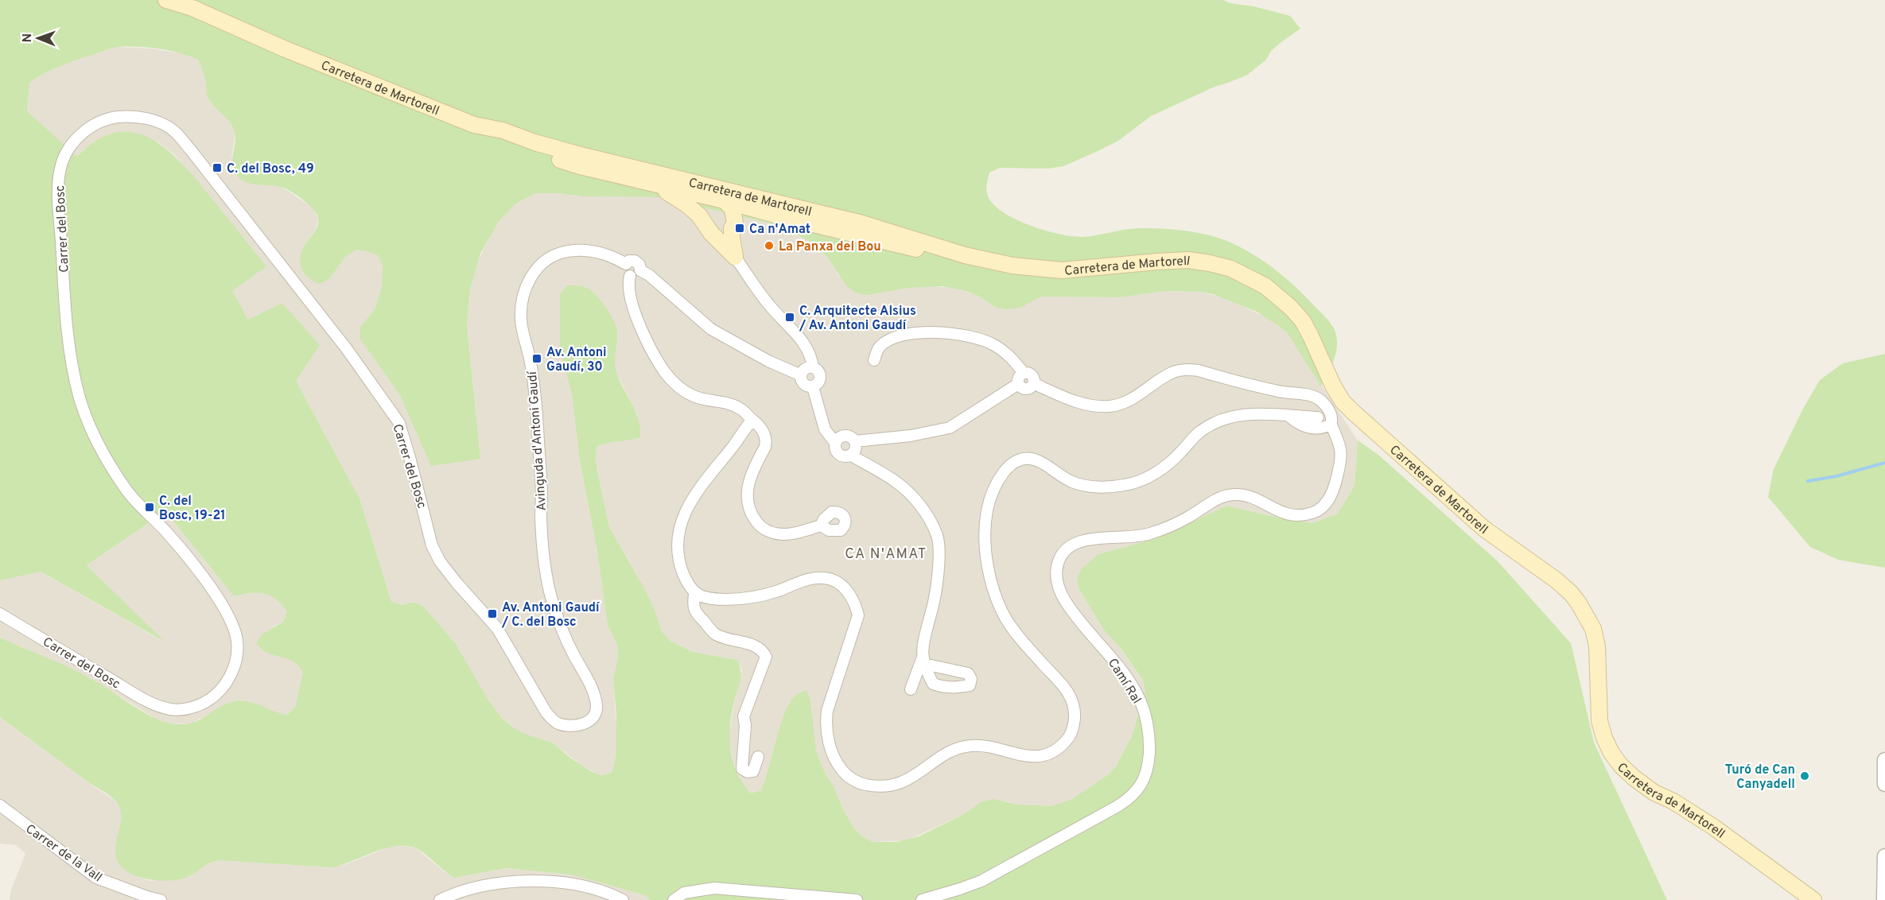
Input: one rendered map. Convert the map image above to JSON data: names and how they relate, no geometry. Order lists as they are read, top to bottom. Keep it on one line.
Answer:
{"streets":{"main road":["Carretera de Martorell"],"street":["Carrer del Bosc","Avinguda d'Antoni Gaudí","Camí Ral","Carrer de la Vall"]},"crossings":[["Carrer del Bosc","Avinguda d'Antoni Gaudí"]],"districts":["CA N'AMAT"],"places":{"transit":["C. del Bosc, 49","Ca n'Amat","C. Arquitecte Alsius / Av. Antoni Gaudí","Av. Antoni Gaudí, 30","C. del Bosc, 19-21","Av. Antoni Gaudí / C. del Bosc"],"other":["La Panxa del Bou","Turó de Can Canyadell"]},"north":"left"}
